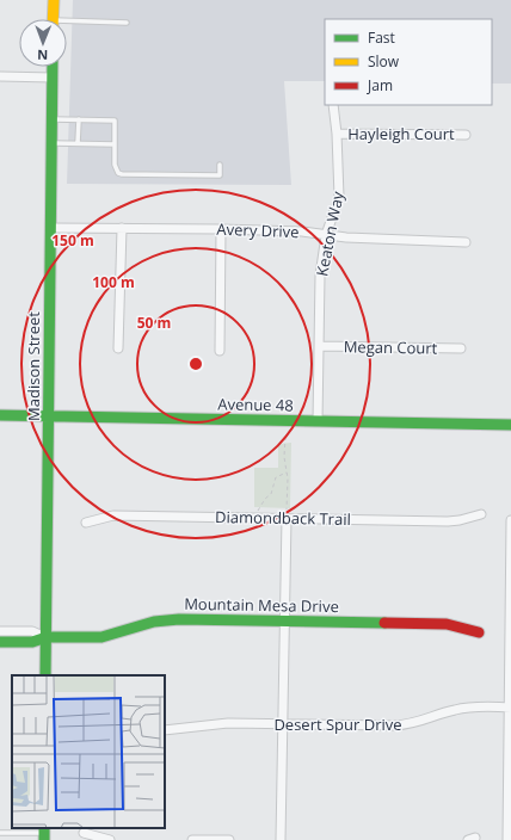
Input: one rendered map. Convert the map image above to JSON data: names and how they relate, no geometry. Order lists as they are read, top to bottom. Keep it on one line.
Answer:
{"streets":{"main road":["Madison Street","Avenue 48","Mountain Mesa Drive"],"street":["Hayleigh Court","Avery Drive","Keaton Way","Megan Court","Diamondback Trail","Desert Spur Drive"]},"crossings":[["Hayleigh Court","Keaton Way"],["Avery Drive","Keaton Way"],["Avery Drive","Madison Street"],["Keaton Way","Megan Court"],["Keaton Way","Avenue 48"],["Madison Street","Avenue 48"],["Madison Street","Mountain Mesa Drive"]],"legend":["Fast","Slow","Jam"],"north":"bottom","rings":["150 m","100 m","50 m"]}
